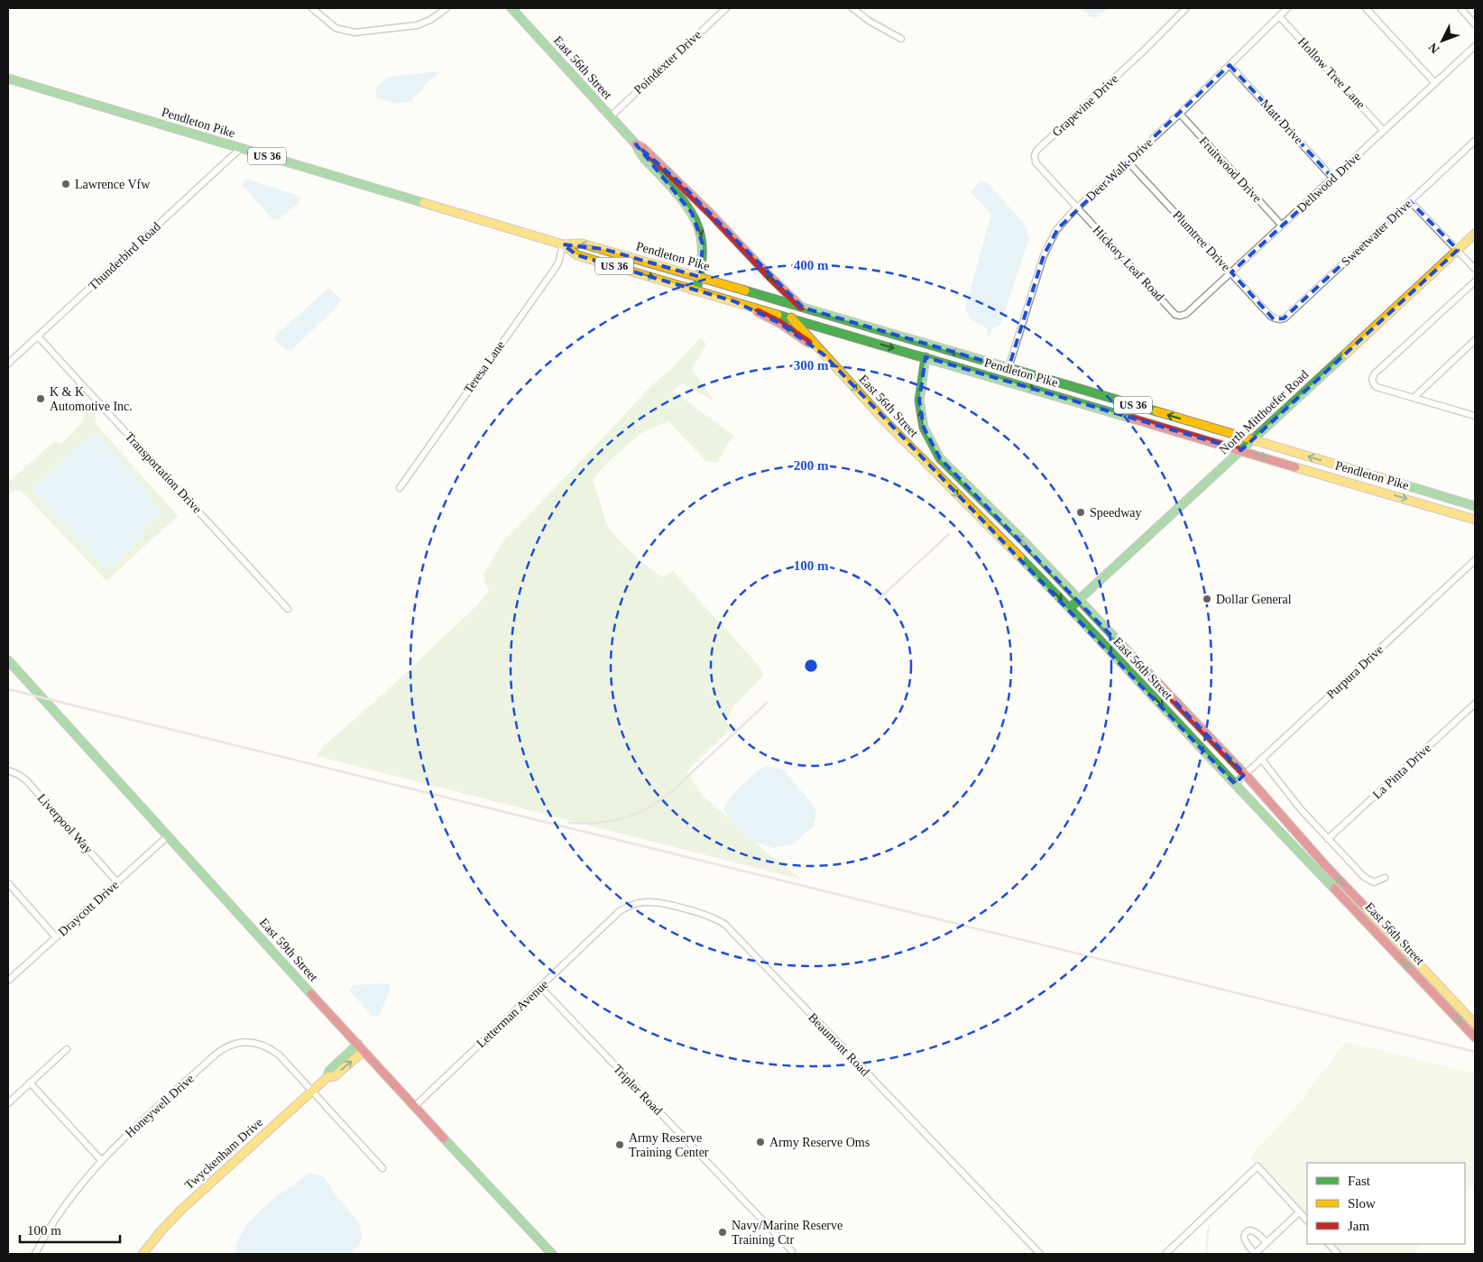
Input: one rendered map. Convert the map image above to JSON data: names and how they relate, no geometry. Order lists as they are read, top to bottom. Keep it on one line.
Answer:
{"streets":{"main road":["East 56th Street","Pendleton Pike","US 36","North Mitthoefer Road","East 59th Street","Twyckenham Drive"],"street":["Poindexter Drive","Hollow Tree Lane","Grapevine Drive","Matt Drive","Deer Walk Drive","Fruitwood Drive","Dellwood Drive","Sweetwater Drive","Plumtree Drive","Thunderbird Road","Hickory Leaf Road","Teresa Lane","Transportation Drive","Purpura Drive","La Pinta Drive","Liverpool Way","Draycott Drive","Letterman Avenue","Beaumont Road","Tripler Road","Honeywell Drive"]},"crossings":[["Poindexter Drive","East 56th Street"],["East 56th Street","Pendleton Pike"],["East 56th Street","North Mitthoefer Road"],["East 56th Street","Purpura Drive"],["Hollow Tree Lane","Deer Walk Drive"],["Hollow Tree Lane","Dellwood Drive"],["Grapevine Drive","Deer Walk Drive"],["Grapevine Drive","Hickory Leaf Road"],["Matt Drive","Deer Walk Drive"],["Matt Drive","Dellwood Drive"],["Pendleton Pike","Deer Walk Drive"],["Pendleton Pike","Thunderbird Road"],["Pendleton Pike","Teresa Lane"],["Pendleton Pike","North Mitthoefer Road"],["Deer Walk Drive","Fruitwood Drive"],["Deer Walk Drive","Plumtree Drive"],["Deer Walk Drive","Hickory Leaf Road"],["Fruitwood Drive","Dellwood Drive"],["Dellwood Drive","Plumtree Drive"],["Dellwood Drive","Hickory Leaf Road"],["Sweetwater Drive","Plumtree Drive"],["Thunderbird Road","Transportation Drive"],["Liverpool Way","Draycott Drive"],["Draycott Drive","East 59th Street"],["East 59th Street","Letterman Avenue"],["East 59th Street","Twyckenham Drive"],["Letterman Avenue","Beaumont Road"],["Letterman Avenue","Tripler Road"],["Honeywell Drive","Twyckenham Drive"]],"places":["Lawrence Vfw","K & K Automotive Inc.","Speedway","Dollar General","Army Reserve Oms","Army Reserve Training Center","Navy/Marine Reserve Training Ctr"],"legend":["Fast","Slow","Jam"],"scale_bar":"100 m","north":"bottom left","rings":["400 m","300 m","200 m","100 m"]}
